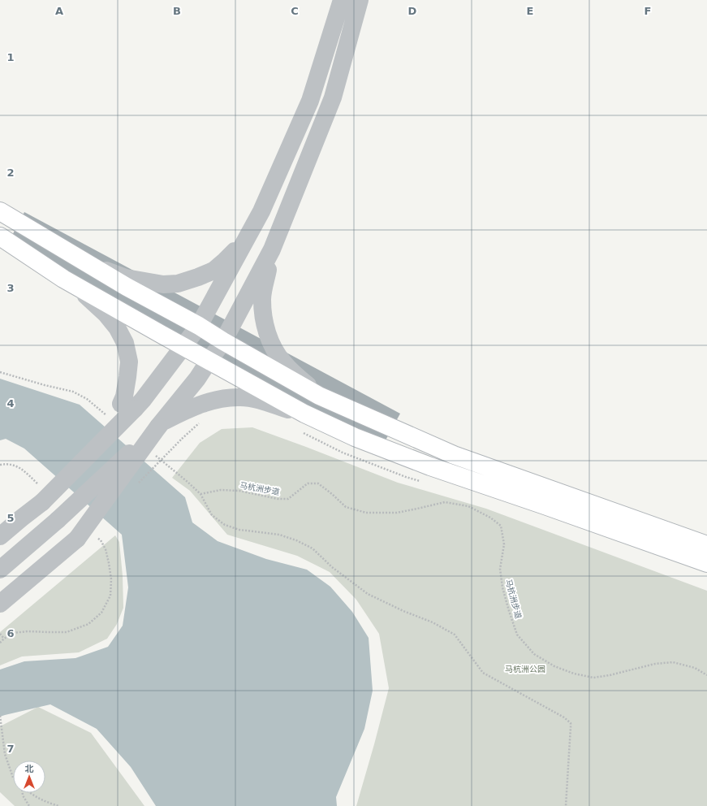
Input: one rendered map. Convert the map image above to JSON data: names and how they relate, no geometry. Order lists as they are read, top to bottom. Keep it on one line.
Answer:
{"streets":{"path":["马杭洲步道"]},"parks":["马杭洲公园"],"north":"top","grid":{"columns":["A","B","C","D","E","F"],"rows":["1","2","3","4","5","6","7"]}}
